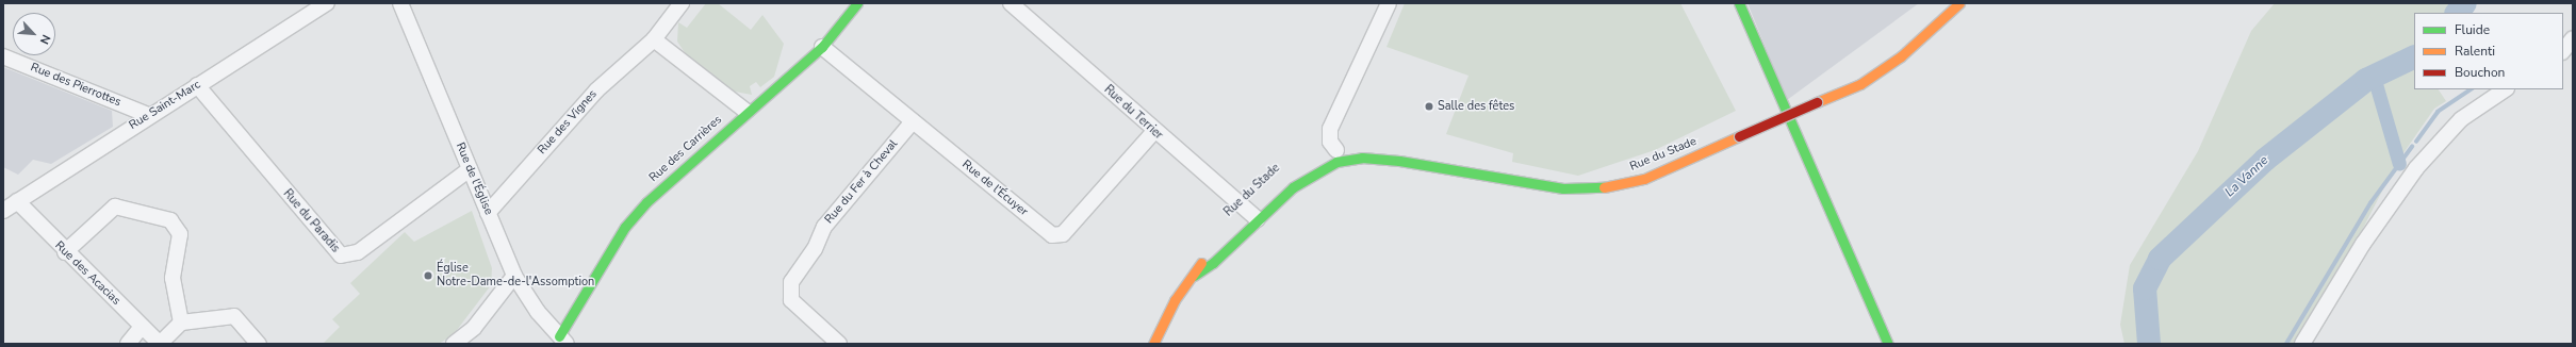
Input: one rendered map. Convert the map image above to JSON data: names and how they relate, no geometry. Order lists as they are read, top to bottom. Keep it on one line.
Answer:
{"streets":{"street":["Rue des Pierrottes","Rue Saint-Marc","Rue du Terrier","Rue des Vignes","Rue des Carrières","Rue du Stade","Rue de l'Église","Rue du Fer à Cheval","Rue de l’Écuyer","Rue du Paradis","Rue des Acacias"]},"crossings":[["Rue des Pierrottes","Rue Saint-Marc"],["Rue Saint-Marc","Rue du Paradis"],["Rue Saint-Marc","Rue des Acacias"],["Rue du Terrier","Rue du Stade"],["Rue du Terrier","Rue de l’Écuyer"],["Rue des Vignes","Rue de l'Église"],["Rue des Carrières","Rue de l'Église"],["Rue des Carrières","Rue de l’Écuyer"],["Rue de l'Église","Rue du Paradis"],["Rue du Fer à Cheval","Rue de l’Écuyer"]],"water":["La Vanne"],"places":["Salle des fêtes","Église Notre-Dame-de-l'Assomption"],"legend":["Fluide","Ralenti","Bouchon"],"north":"bottom right"}
